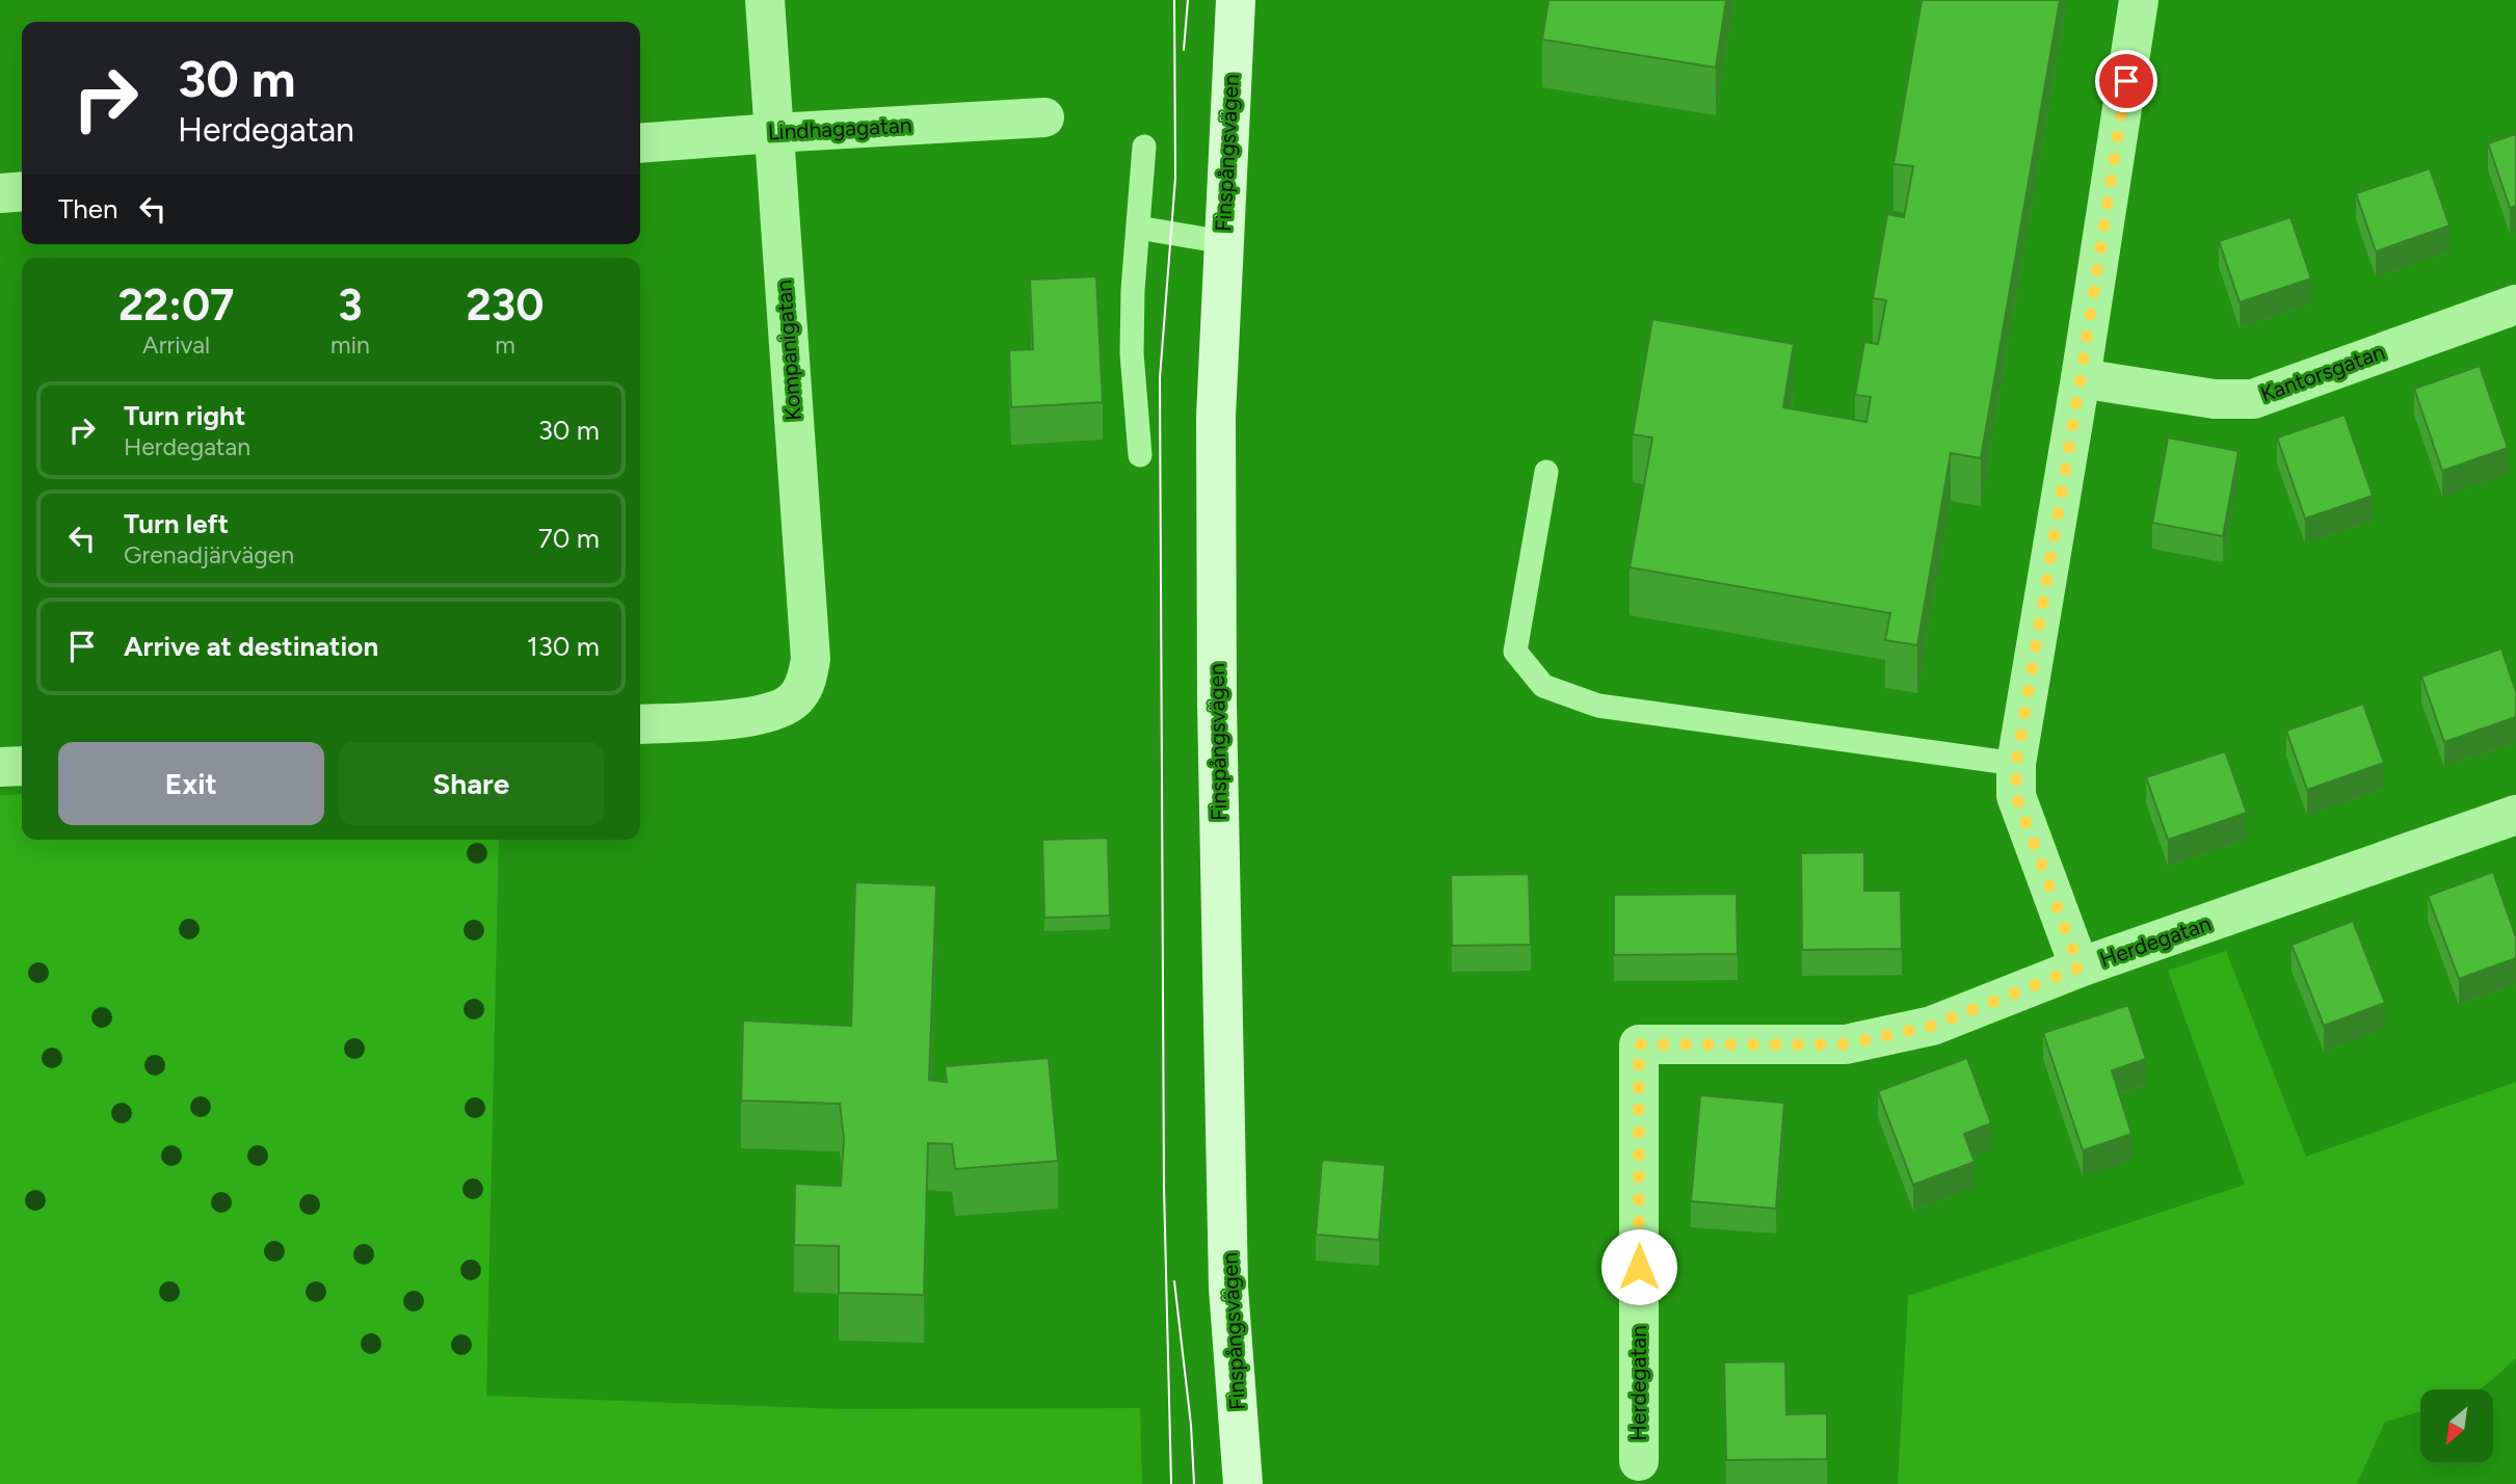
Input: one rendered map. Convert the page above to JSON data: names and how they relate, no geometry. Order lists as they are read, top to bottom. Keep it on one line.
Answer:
{"streets":{"main road":["Finspångsvägen"],"street":["Lindhagagatan","Kompanigatan","Kantorsgatan","Herdegatan"]},"crossings":[["Lindhagagatan","Kompanigatan"]],"north":"bottom left","page":{"turn":["30 m","Herdegatan"],"then":"Then","eta":["22:07","Arrival","3","min","230","m"],"list":[{"name":"Turn right","note":"Herdegatan","value":"30 m"},{"name":"Turn left","note":"Grenadjärvägen","value":"70 m"},{"name":"Arrive at destination","value":"130 m"}],"buttons":["Exit","Share"]}}
